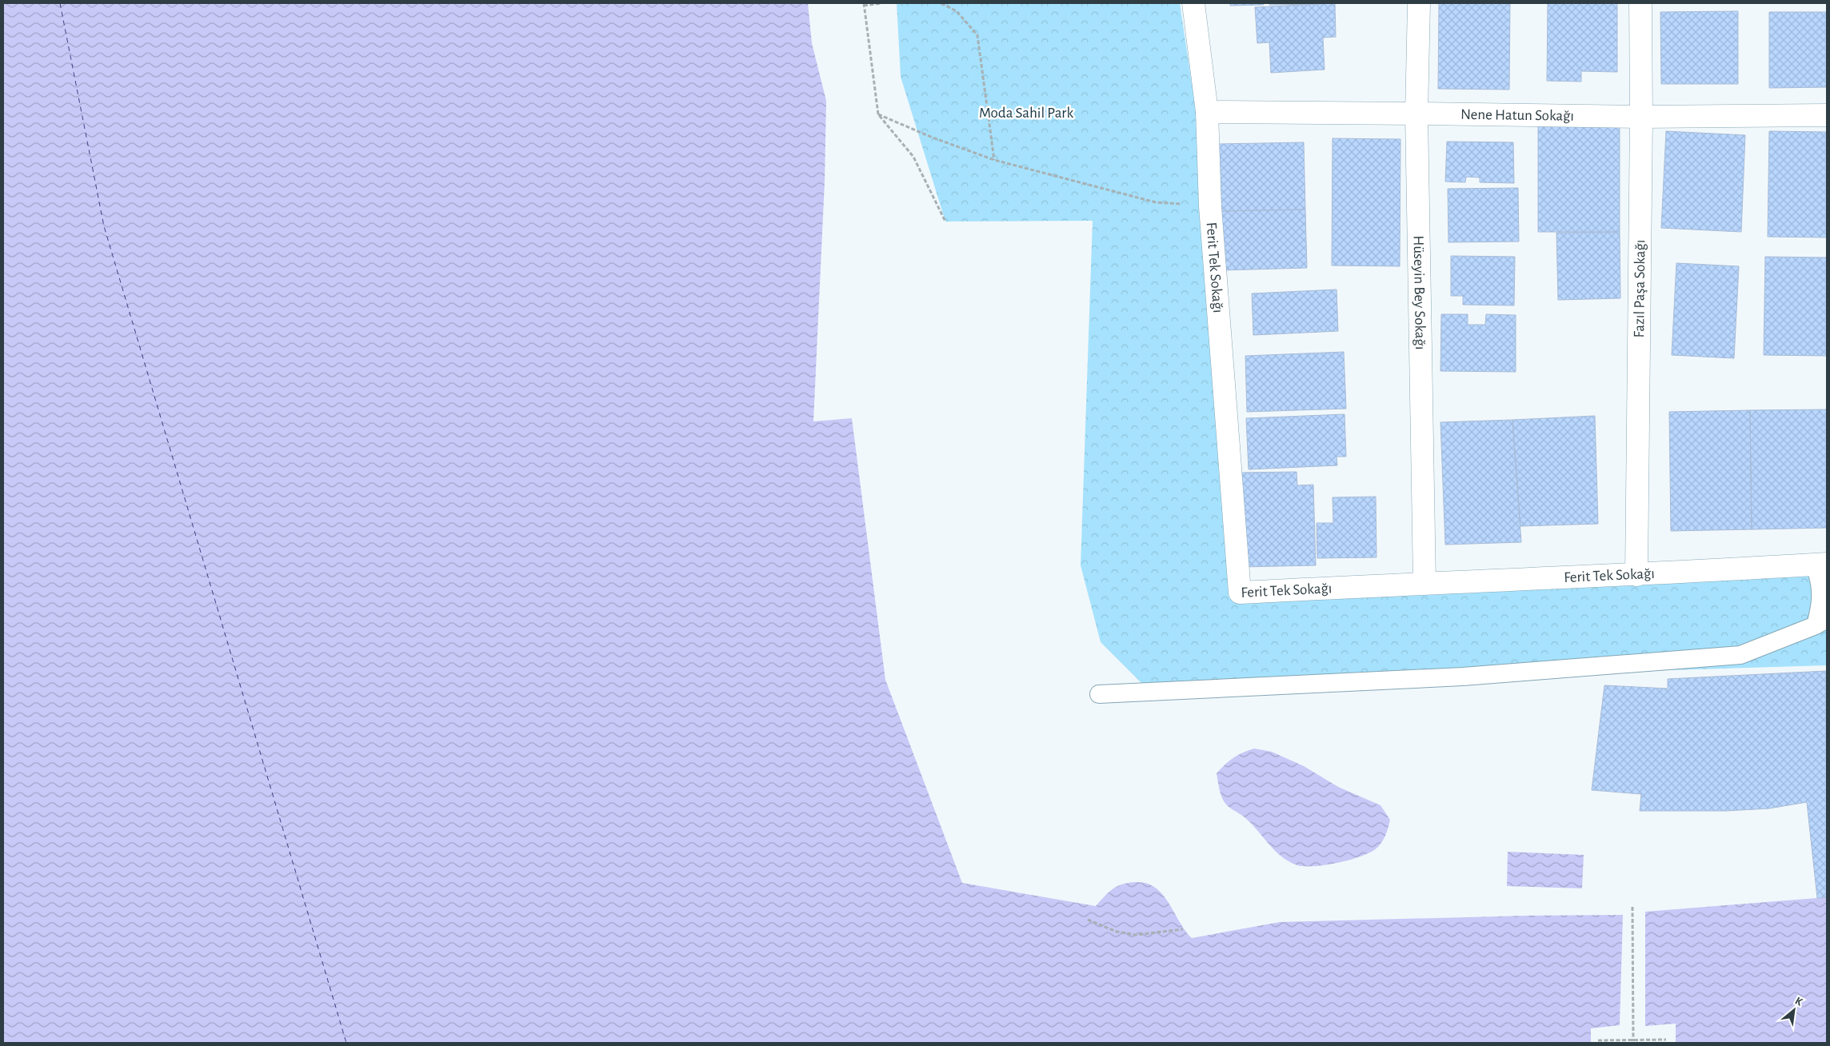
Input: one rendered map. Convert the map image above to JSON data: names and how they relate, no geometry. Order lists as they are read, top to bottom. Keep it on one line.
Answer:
{"streets":{"street":["Nene Hatun Sokağı","Ferit Tek Sokağı","Fazıl Paşa Sokağı","Hüseyin Bey Sokağı"]},"crossings":[["Nene Hatun Sokağı","Ferit Tek Sokağı"],["Nene Hatun Sokağı","Fazıl Paşa Sokağı"],["Nene Hatun Sokağı","Hüseyin Bey Sokağı"],["Ferit Tek Sokağı","Fazıl Paşa Sokağı"],["Ferit Tek Sokağı","Hüseyin Bey Sokağı"]],"parks":["Moda Sahil Park"],"north":"top right"}
